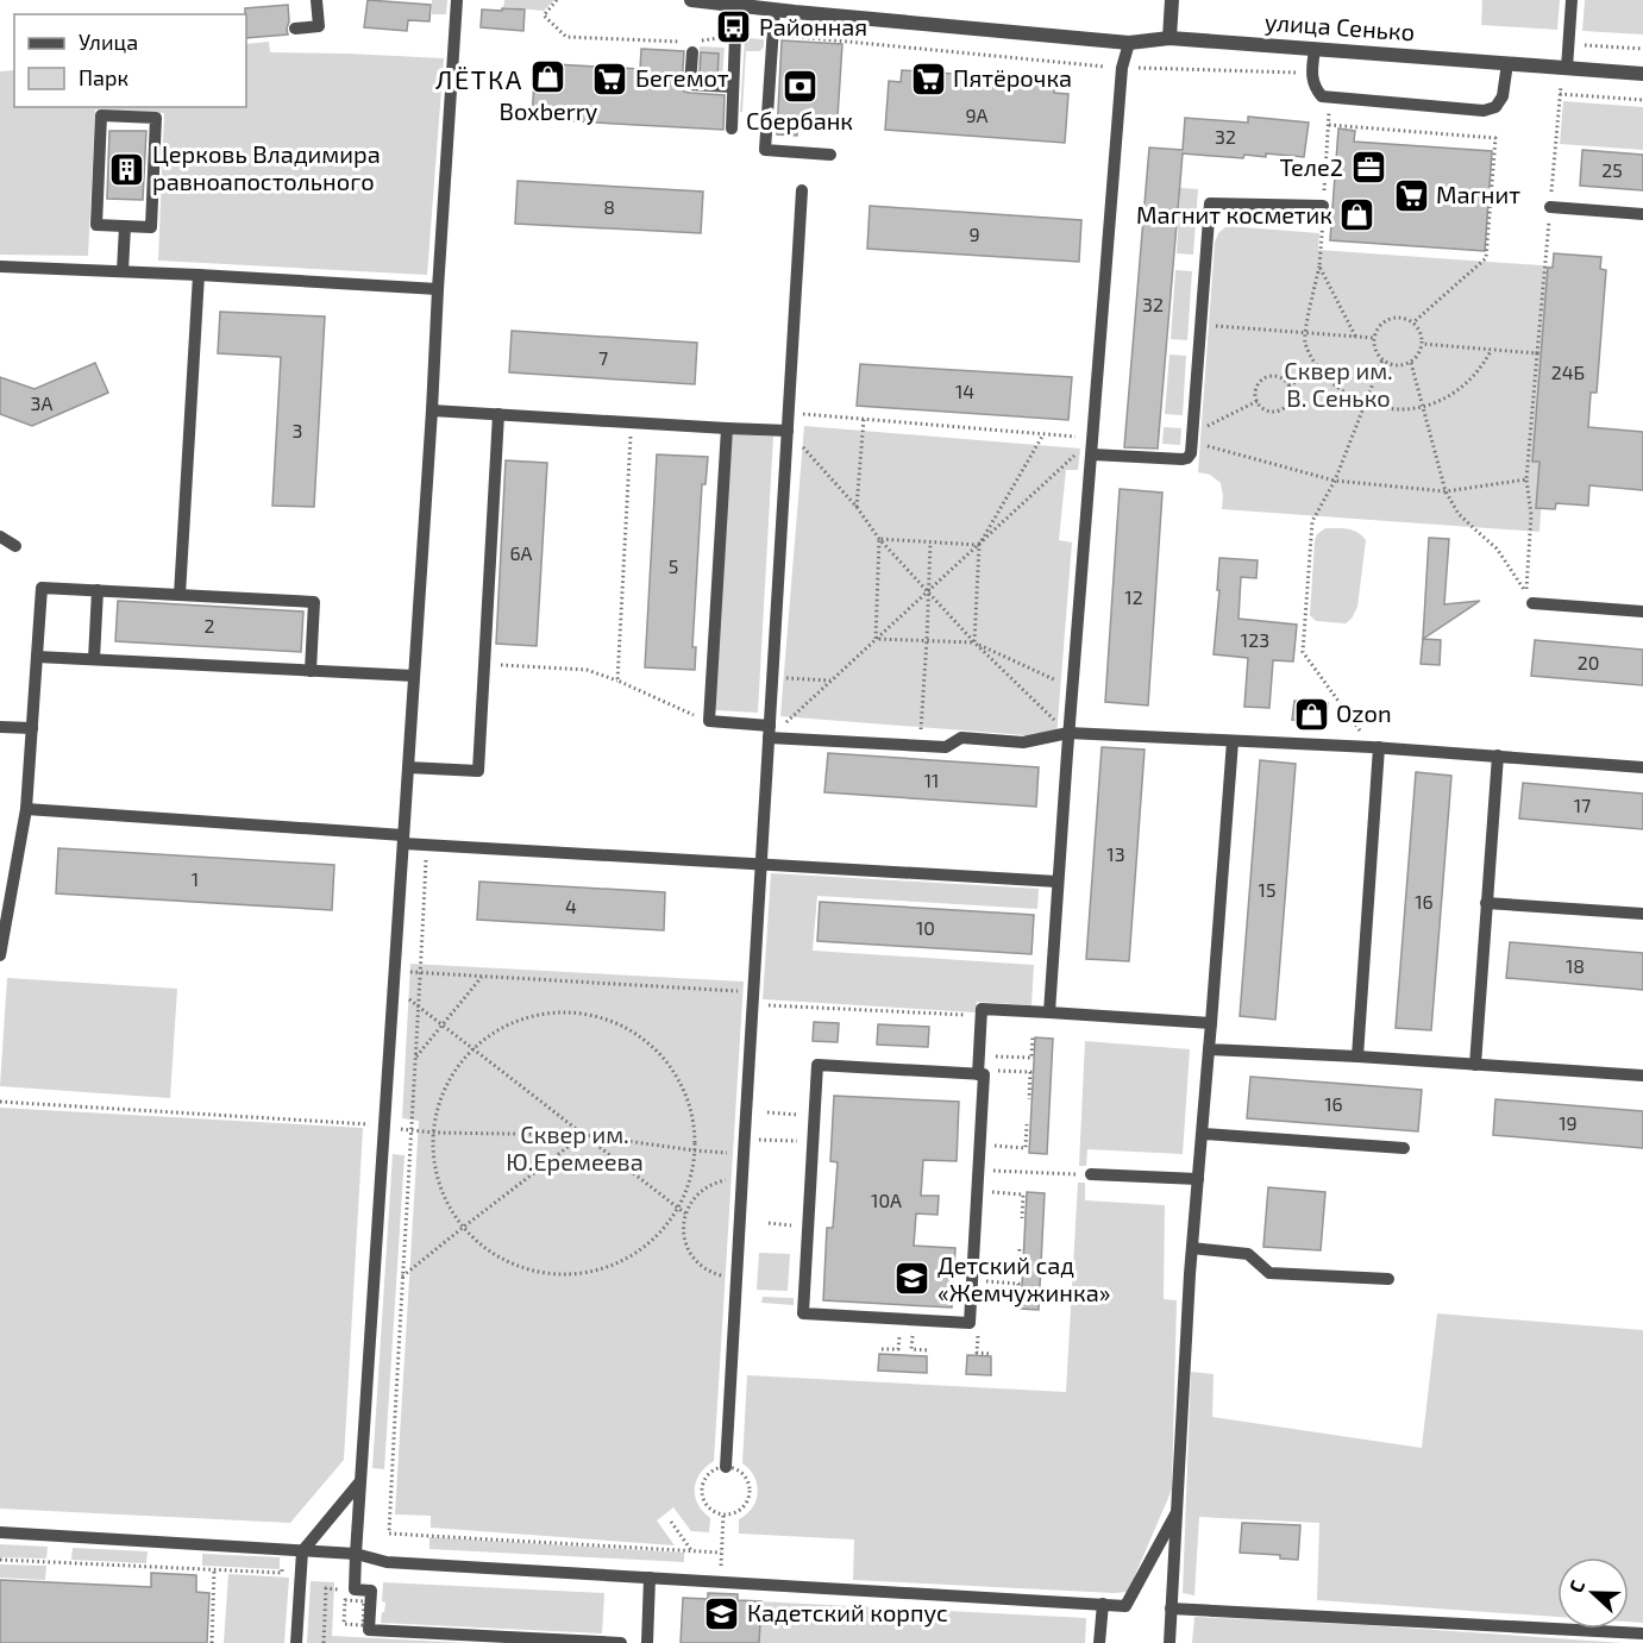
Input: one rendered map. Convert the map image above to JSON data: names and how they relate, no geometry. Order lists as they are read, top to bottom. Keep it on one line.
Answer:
{"streets":{"street":["улица Сенько"]},"districts":["ЛЁТКА"],"parks":["Сквер им. В. Сенько","Сквер им. Ю.Еремеева"],"places":{"bus stop":["Районная"],"shop":["Boxberry","Магнит косметик","Ozon"],"supermarket":["Бегемот","Пятёрочка","Магнит"],"bank":["Сбербанк"],"office":["Теле2"],"building":["Церковь Владимира равноапостольного"],"school or university":["Детский сад «Жемчужинка»","Кадетский корпус"]},"house_numbers":["9А","32","25","8","9","32","7","24Б","14","3А","3","6А","5","12","2","123","20","11","17","13","1","15","16","4","10","18","16","19","10А"],"legend":["Улица","Парк"],"north":"left"}
